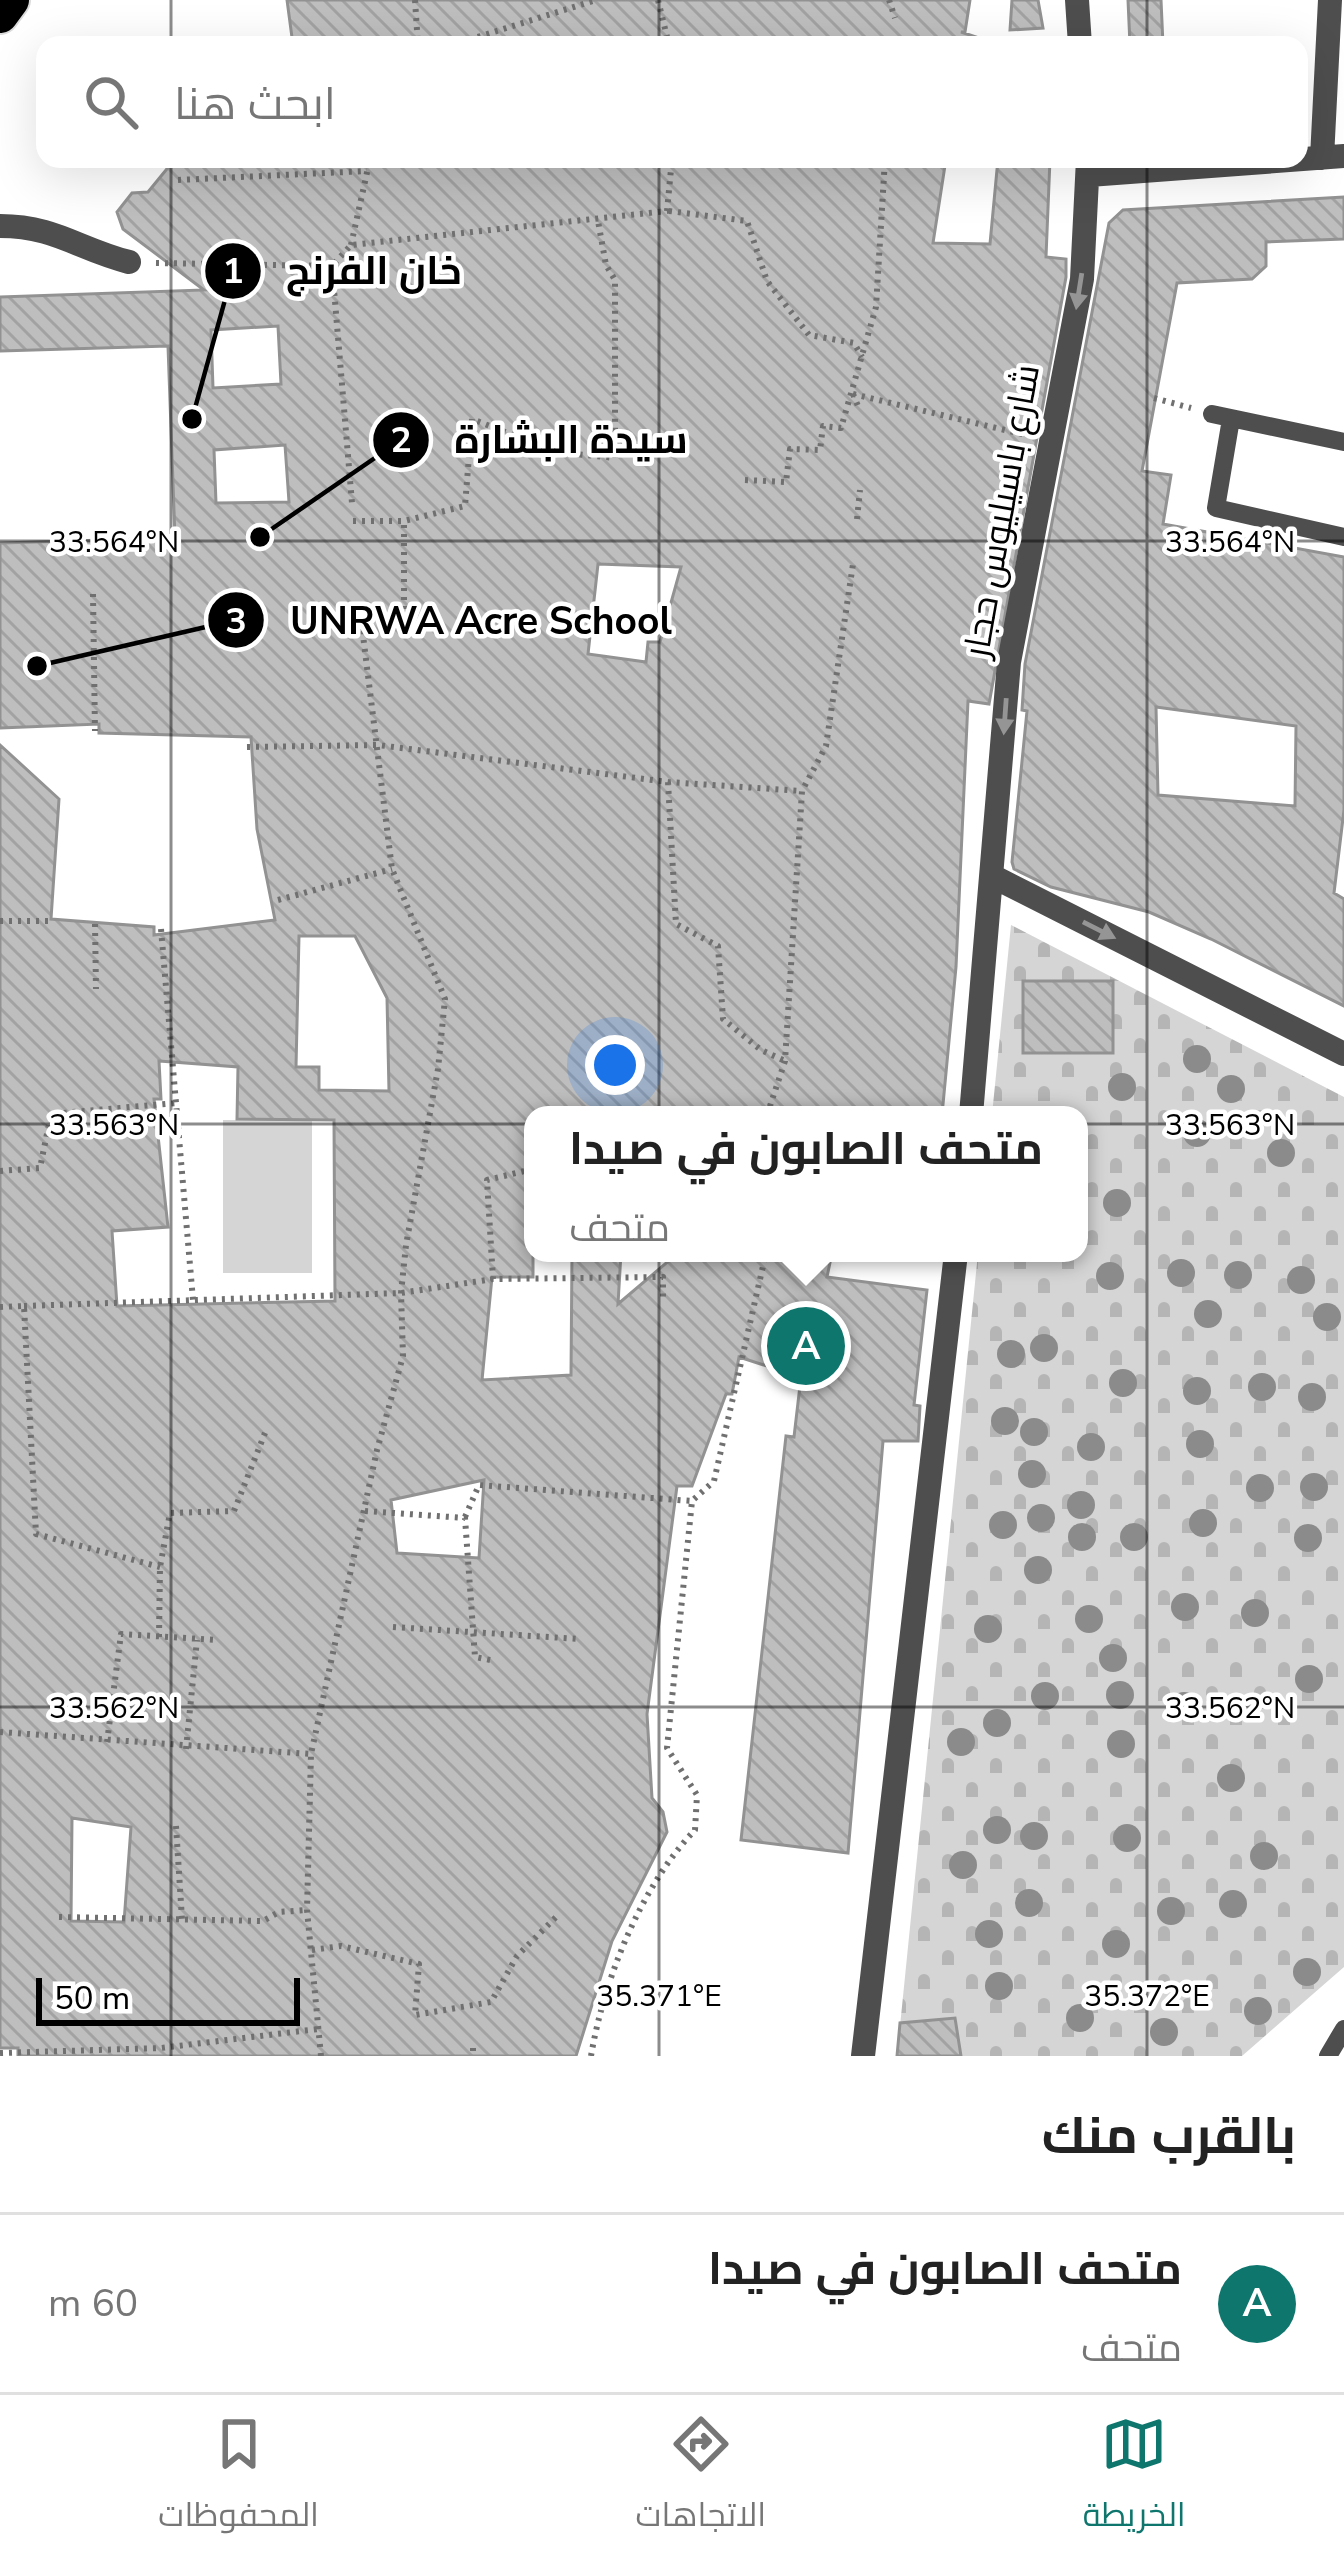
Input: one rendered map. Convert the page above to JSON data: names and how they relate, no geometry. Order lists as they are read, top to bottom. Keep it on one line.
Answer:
{"streets":{"street":["شارع باسيليوس حجار"]},"one_way":["شارع باسيليوس حجار"],"places":["خان الفرنج","سيدة البشارة","UNRWA Acre School"],"scale_bar":"50 m","page":{"search":"ابحث هنا","popup":["متحف الصابون في صيدا","متحف"],"pins":"A","scale":"50 m","heading":"بالقرب منك","list":[{"mark":"A","name":"متحف الصابون في صيدا","note":"متحف","value":"60 m"}],"nav":["الخريطة","الاتجاهات","المحفوظات"]},"coordinates":["33.564°N","33.563°N","33.562°N","35.371°E","35.372°E"]}
